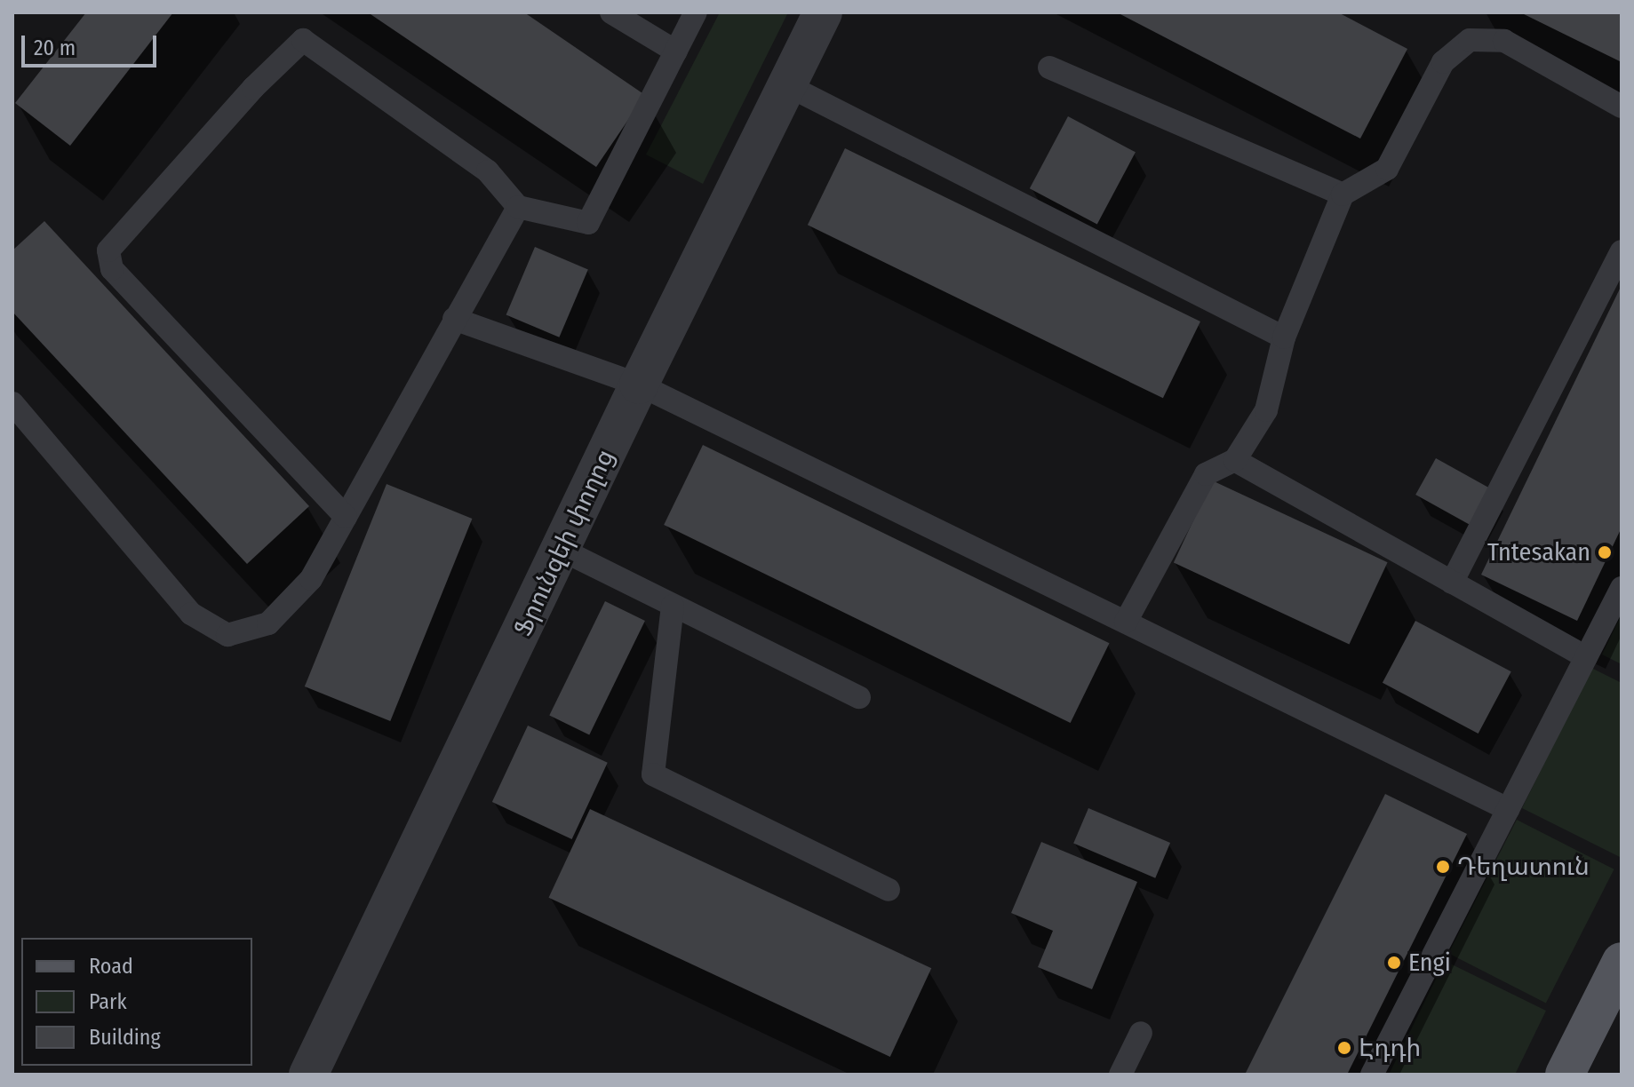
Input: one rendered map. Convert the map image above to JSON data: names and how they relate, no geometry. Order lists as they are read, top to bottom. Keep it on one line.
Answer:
{"streets":{"street":["Ֆրունզեի փողոց"]},"places":["Tntesakan","Դեղատուն","Engi","Էդդի"],"legend":["Road","Park","Building"],"scale_bar":"20 m"}
